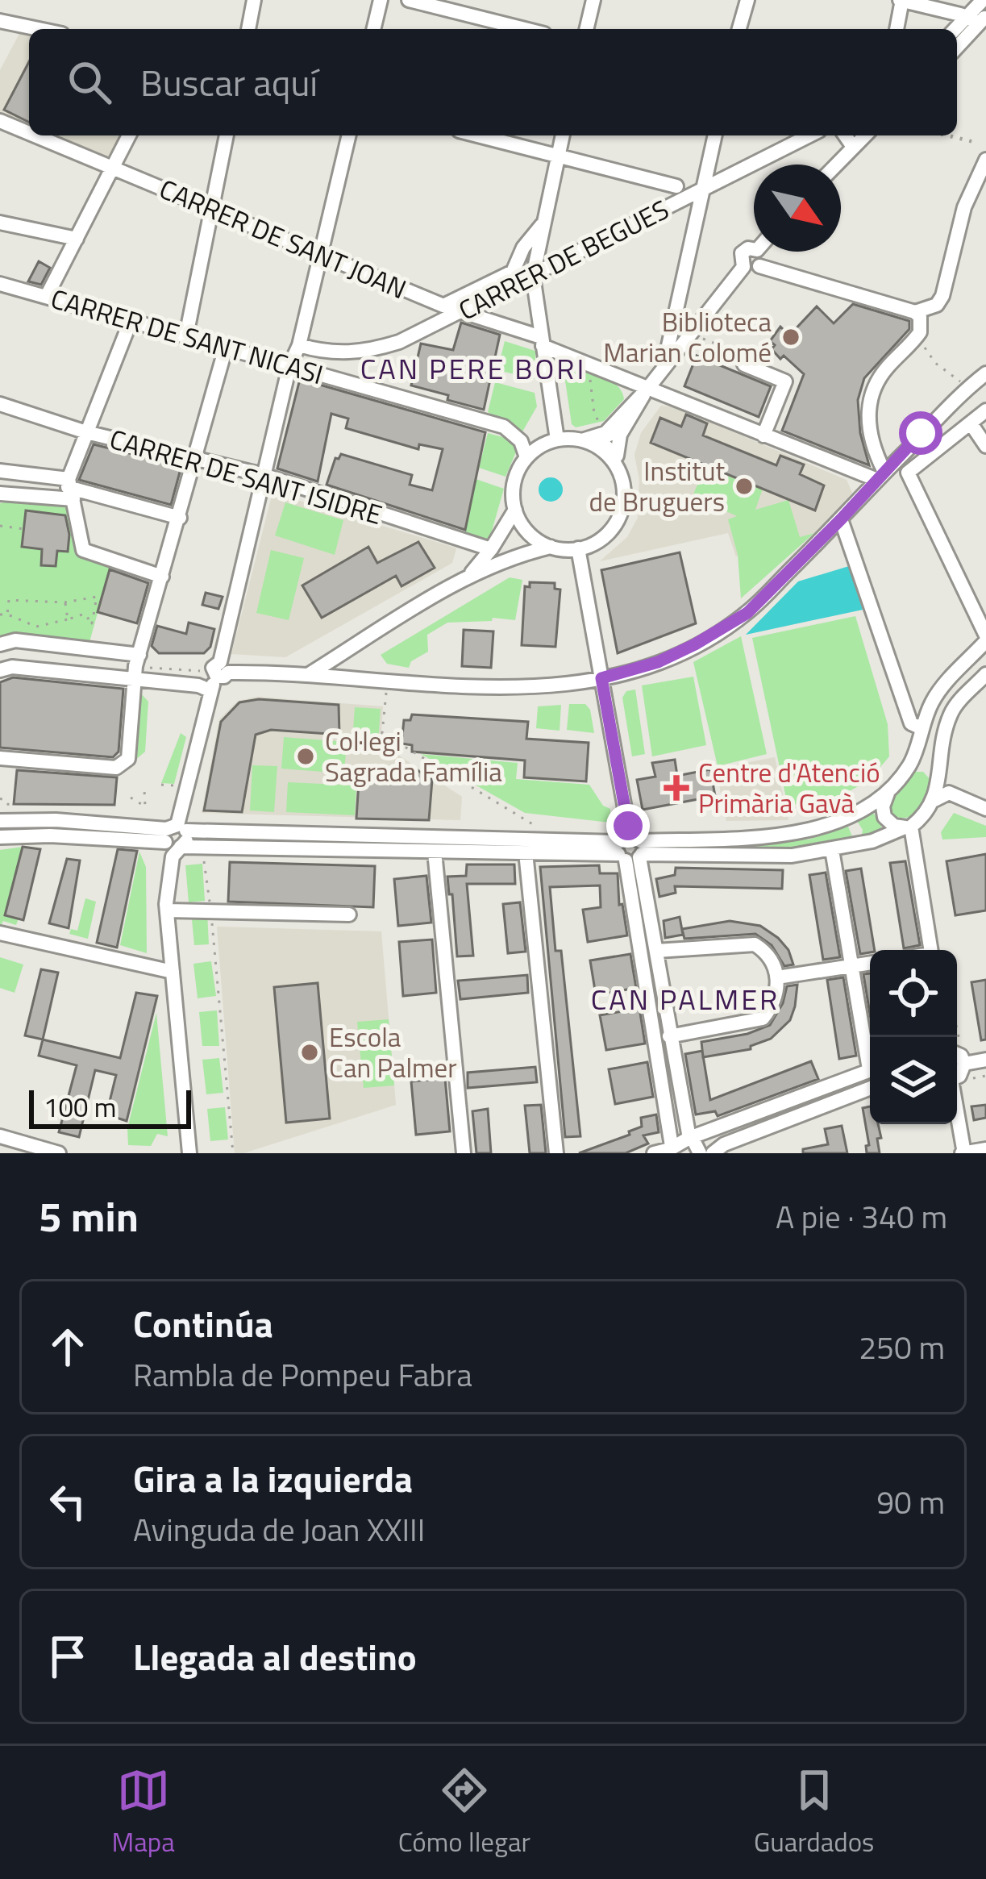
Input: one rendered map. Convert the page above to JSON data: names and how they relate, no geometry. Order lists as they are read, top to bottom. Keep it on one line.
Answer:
{"streets":{"street":["CARRER DE SANT JOAN","CARRER DE BEGUES","CARRER DE SANT NICASI","CARRER DE SANT ISIDRE"]},"districts":["CAN PERE BORI","CAN PALMER"],"places":{"other":["Biblioteca Marian Colomé","Institut de Bruguers","Col·legi Sagrada Família","Escola Can Palmer"],"health":["Centre d'Atenció Primària Gavà"]},"scale_bar":"100 m","north":"bottom right","page":{"search":"Buscar aquí","scale":"100 m","heading":["5 min","A pie · 340 m"],"list":[["Continúa","Rambla de Pompeu Fabra","250 m"],["Gira a la izquierda","Avinguda de Joan XXIII","90 m"],"Llegada al destino"],"nav":["Mapa","Cómo llegar","Guardados"]}}
